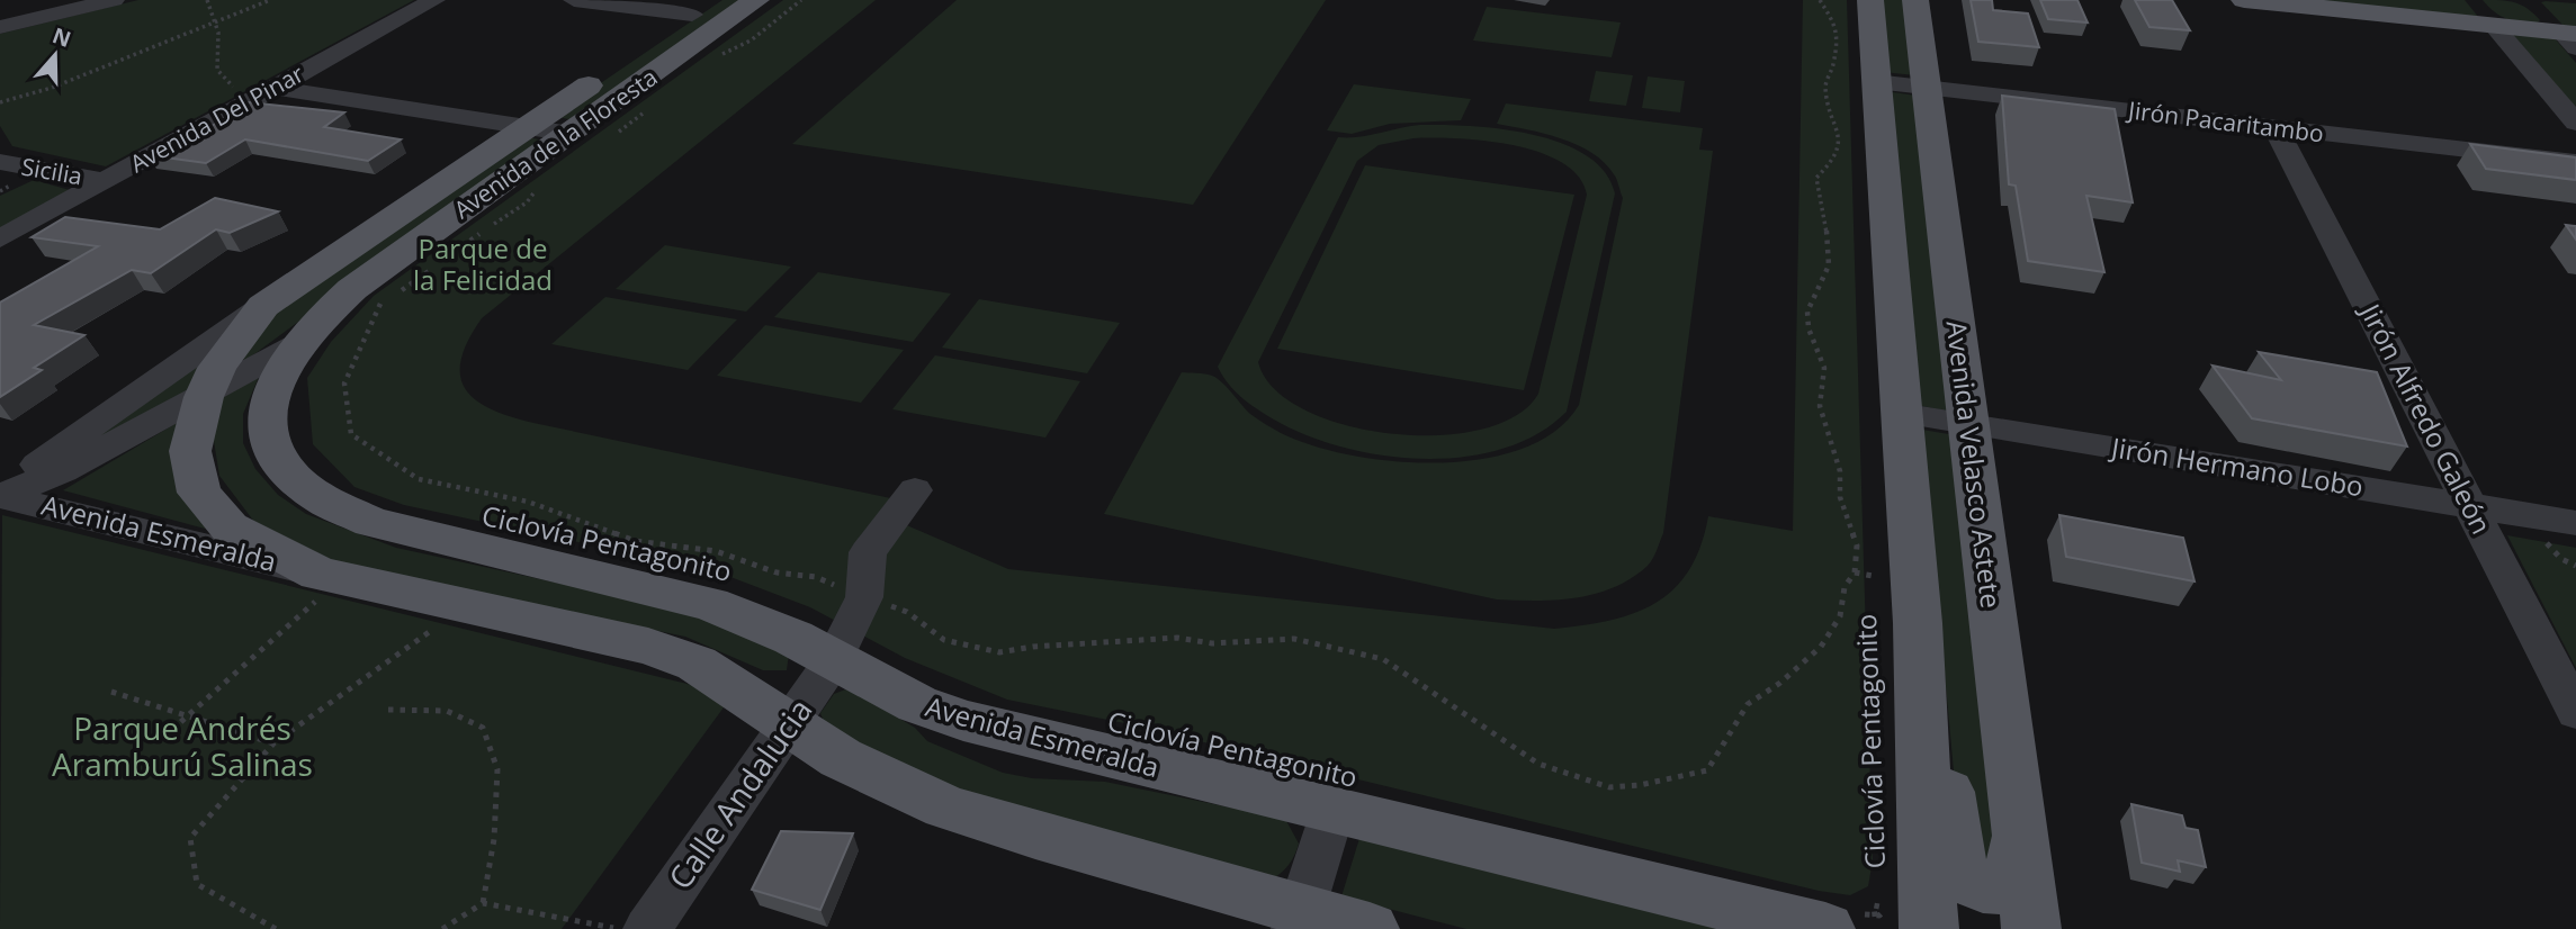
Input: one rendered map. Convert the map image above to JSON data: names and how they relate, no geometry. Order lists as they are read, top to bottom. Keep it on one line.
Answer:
{"streets":{"main road":["Avenida de la Floresta","Avenida Velasco Astete","Avenida Esmeralda"],"street":["Avenida Del Pinar","Jirón Pacaritambo","Sicilia","Jirón Alfredo Galeón","Jirón Hermano Lobo","Calle Andalucia"],"path":["Ciclovía Pentagonito"]},"crossings":[["Avenida Del Pinar","Sicilia"],["Jirón Pacaritambo","Jirón Alfredo Galeón"],["Jirón Pacaritambo","Avenida Velasco Astete"],["Avenida de la Floresta","Avenida Esmeralda"],["Jirón Alfredo Galeón","Jirón Hermano Lobo"],["Avenida Velasco Astete","Jirón Hermano Lobo"],["Avenida Esmeralda","Ciclovía Pentagonito"],["Avenida Esmeralda","Calle Andalucia"]],"parks":["Parque de la Felicidad","Parque Andrés Aramburú Salinas"],"north":"top"}
